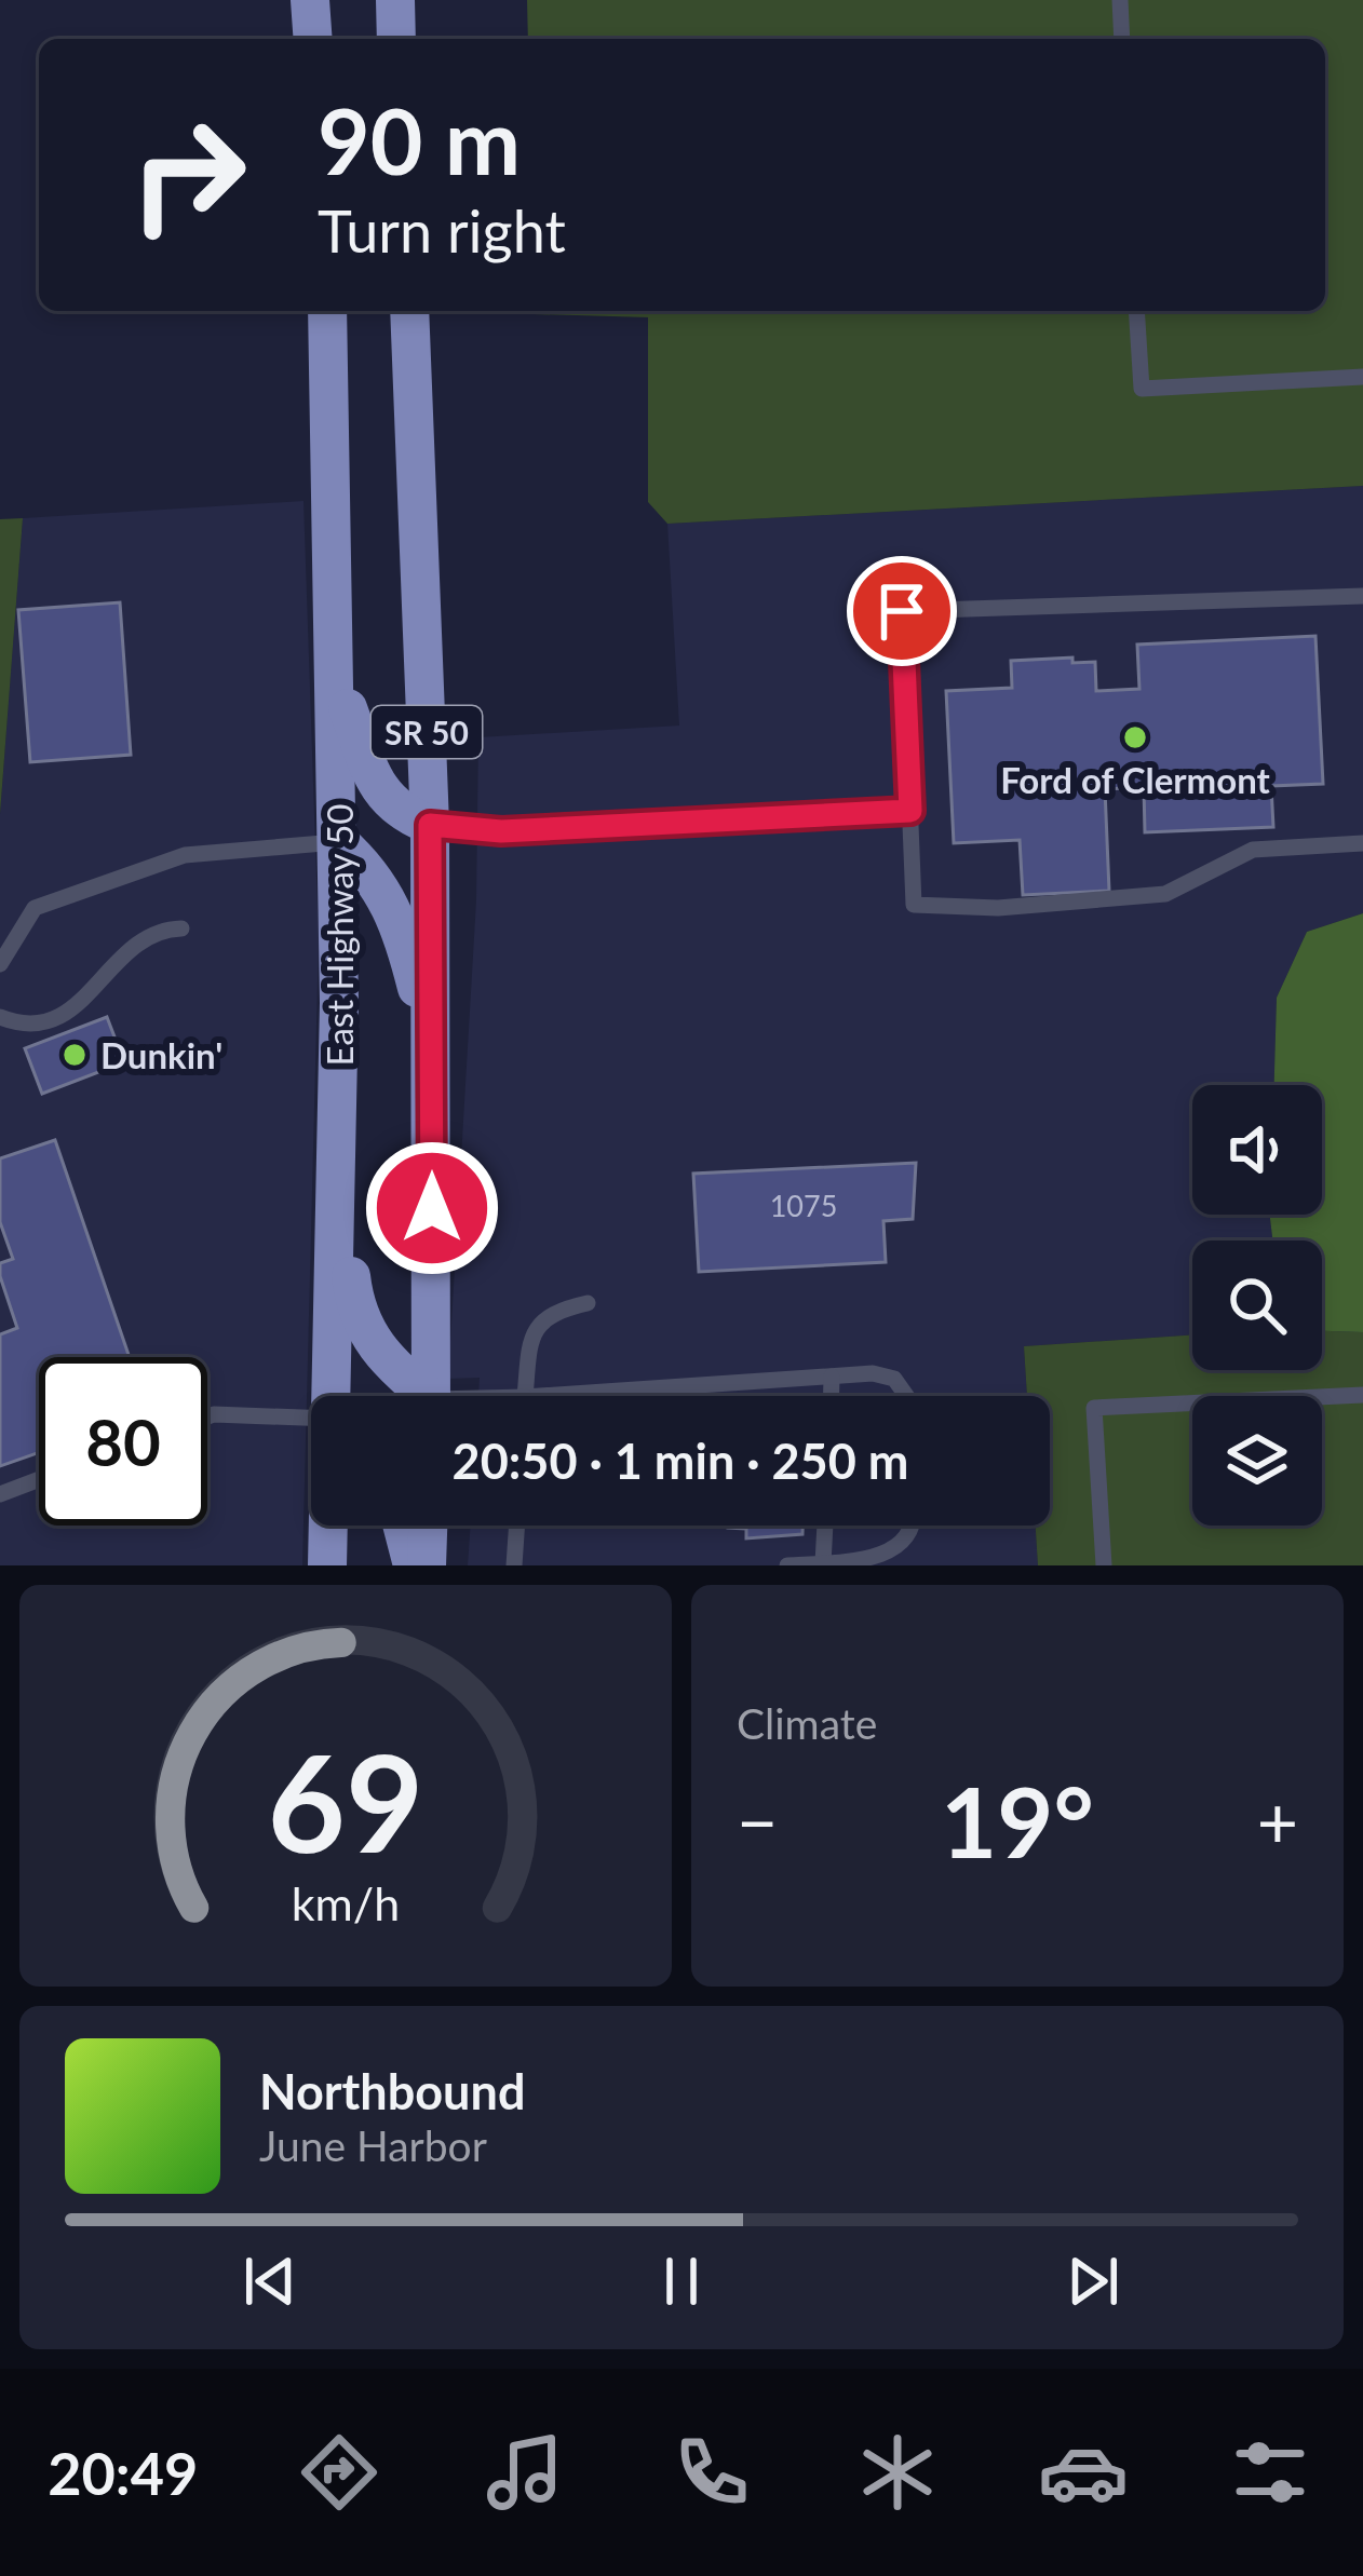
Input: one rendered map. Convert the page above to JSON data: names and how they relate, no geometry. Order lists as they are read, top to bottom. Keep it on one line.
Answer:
{"streets":{"highway":["SR 50","East Highway 50"]},"places":["Ford of Clermont","Dunkin'"],"house_numbers":["1075"],"page":{"turn":["90 m","Turn right"],"limit":"80","trip":"20:50 · 1 min · 250 m","tile":"Climate","heat":["−","19°","+"],"song":["Northbound","June Harbor"],"tabs":"20:49","gauge":["69","km/h"]}}
